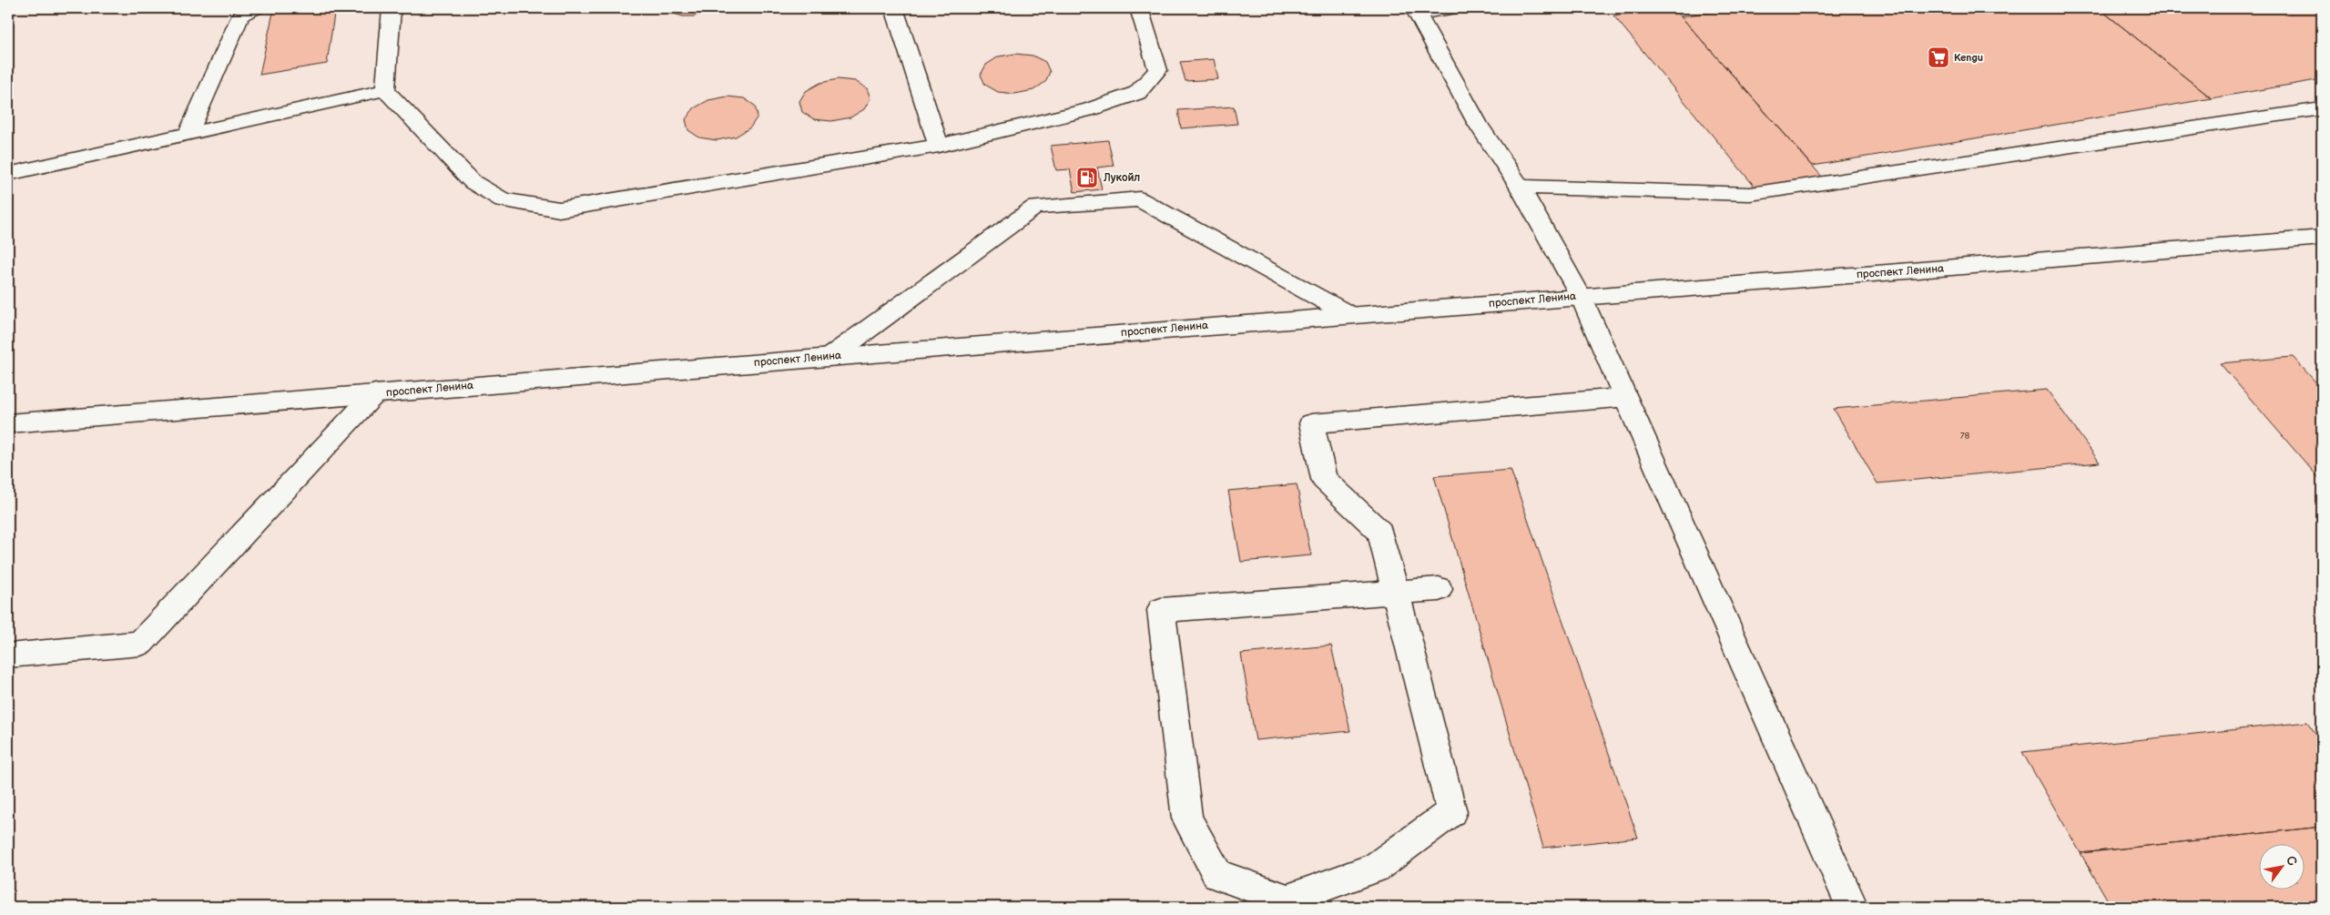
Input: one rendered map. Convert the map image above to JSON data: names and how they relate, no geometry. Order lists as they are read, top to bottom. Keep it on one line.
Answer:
{"streets":{"main road":["проспект Ленина"]},"places":{"supermarket":["Kengu"],"fuel station":["Лукойл"]},"house_numbers":["78"],"north":"top right"}
